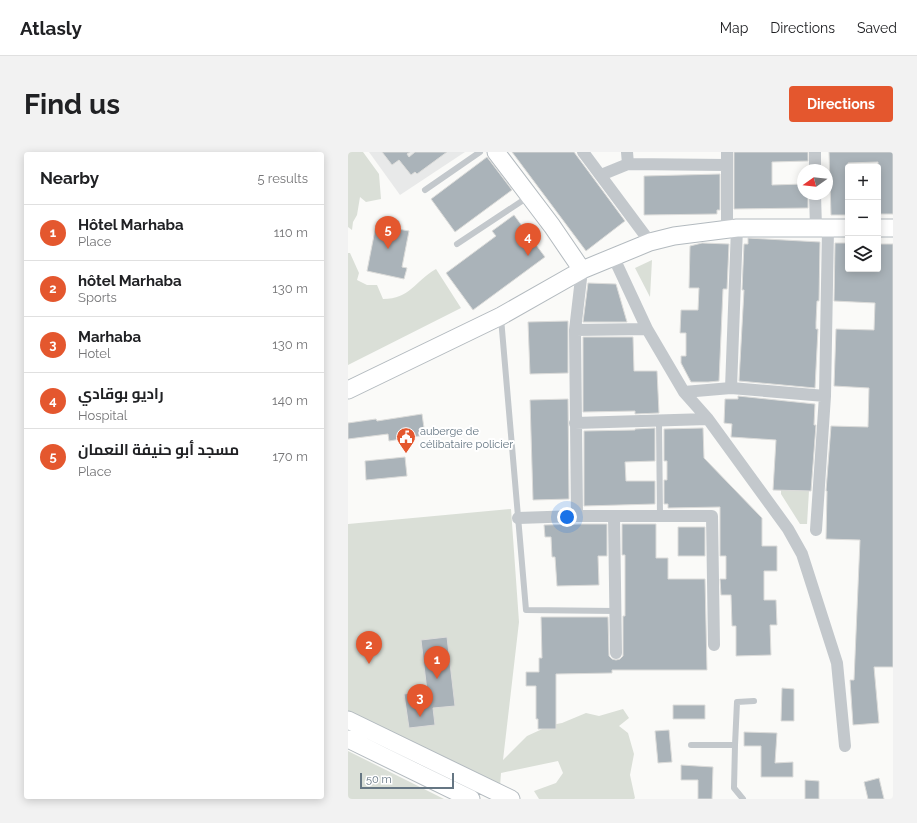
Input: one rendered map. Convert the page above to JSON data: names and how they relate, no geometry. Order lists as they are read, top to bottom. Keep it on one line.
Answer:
{"places":{"public building":["auberge de célibataire policier"]},"scale_bar":"50 m","north":"left","page":{"header":"Atlasly","nav":["Map","Directions","Saved"],"buttons":"Directions","title":"Find us","heading":["Nearby","5 results"],"map_buttons":["+","−"],"list":[{"mark":"1","name":"Hôtel Marhaba","note":"Place","value":"110 m"},{"mark":"2","name":"hôtel Marhaba","note":"Sports","value":"130 m"},{"mark":"3","name":"Marhaba","note":"Hotel","value":"130 m"},{"mark":"4","name":"راديو بوقادي","note":"Hospital","value":"140 m"},{"mark":"5","name":"مسجد أبو حنيفة النعمان","note":"Place","value":"170 m"}],"pins":["5","4","2","1","3"],"scale":"50 m"}}
